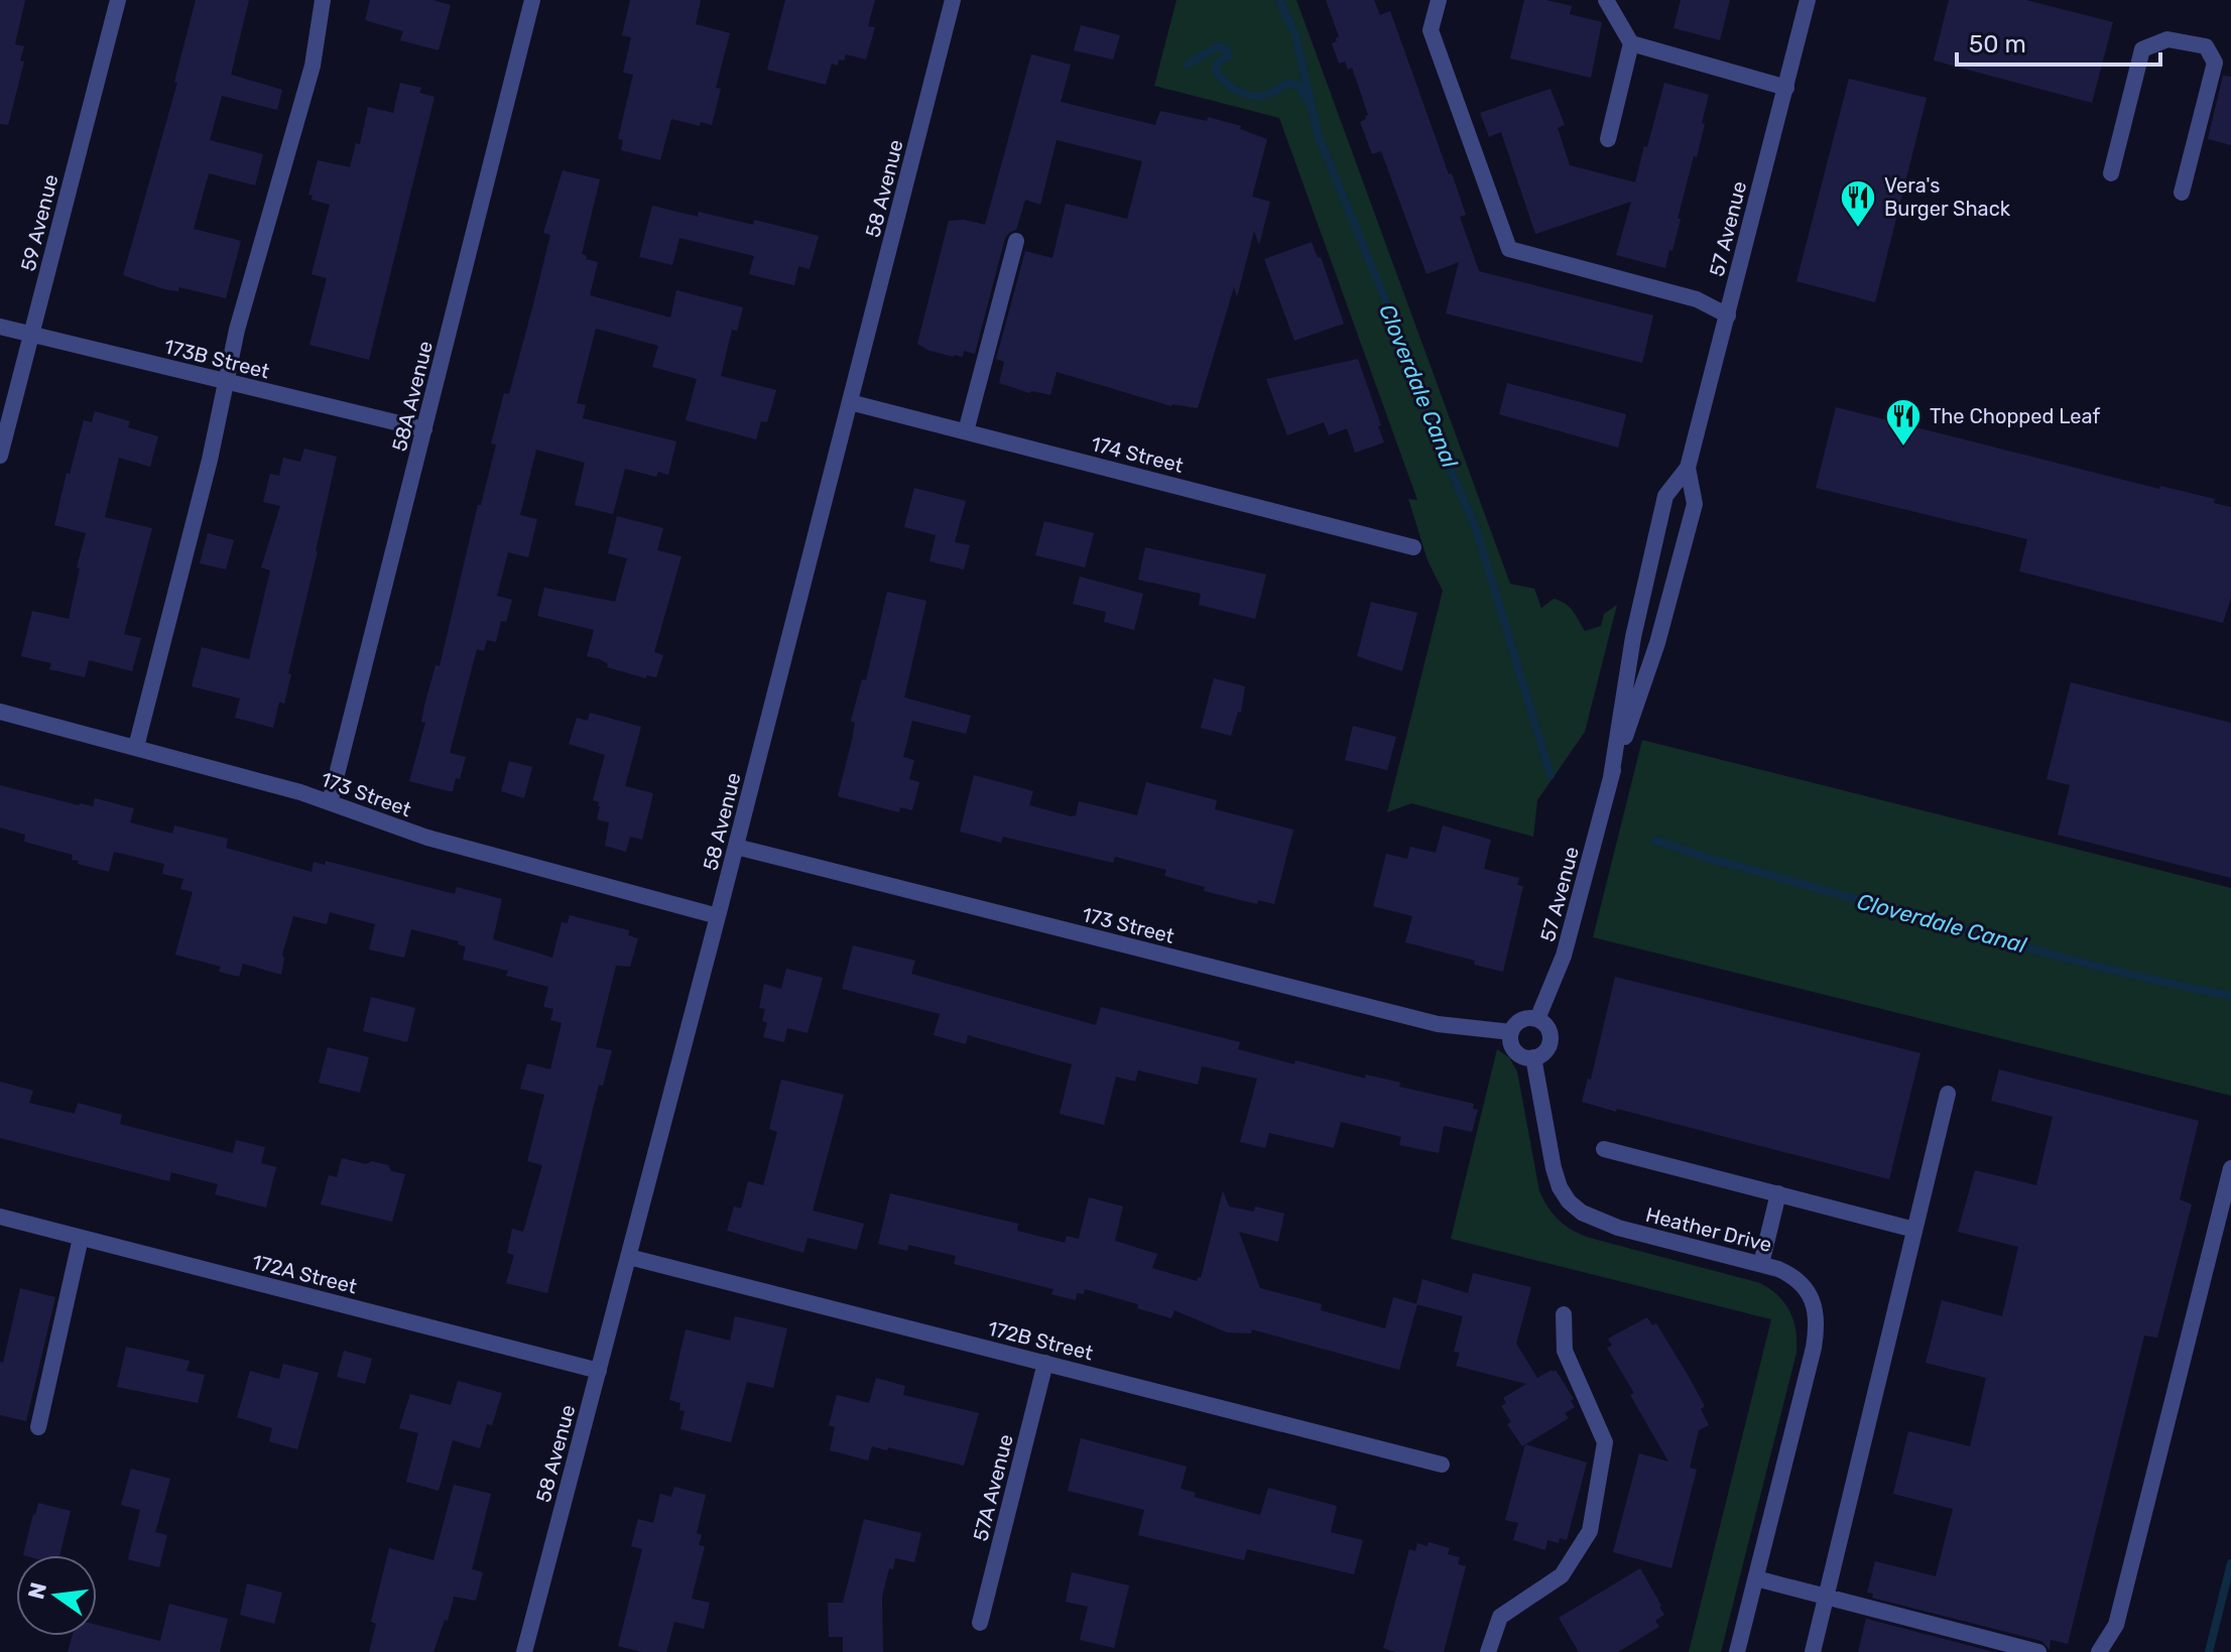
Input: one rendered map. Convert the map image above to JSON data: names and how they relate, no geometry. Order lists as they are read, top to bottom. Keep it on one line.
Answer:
{"streets":{"street":["58 Avenue","59 Avenue","57 Avenue","173B Street","58A Avenue","174 Street","173 Street","Heather Drive","172A Street","172B Street","57A Avenue"]},"crossings":[["58 Avenue","174 Street"],["58 Avenue","173 Street"],["58 Avenue","172A Street"],["58 Avenue","172B Street"],["59 Avenue","173B Street"],["57 Avenue","173 Street"],["57 Avenue","Heather Drive"],["173B Street","58A Avenue"],["58A Avenue","173 Street"],["173 Street","Heather Drive"],["172B Street","57A Avenue"]],"water":["Cloverdale Canal"],"places":{"restaurant":["Vera's Burger Shack","The Chopped Leaf"]},"scale_bar":"50 m","north":"left"}
